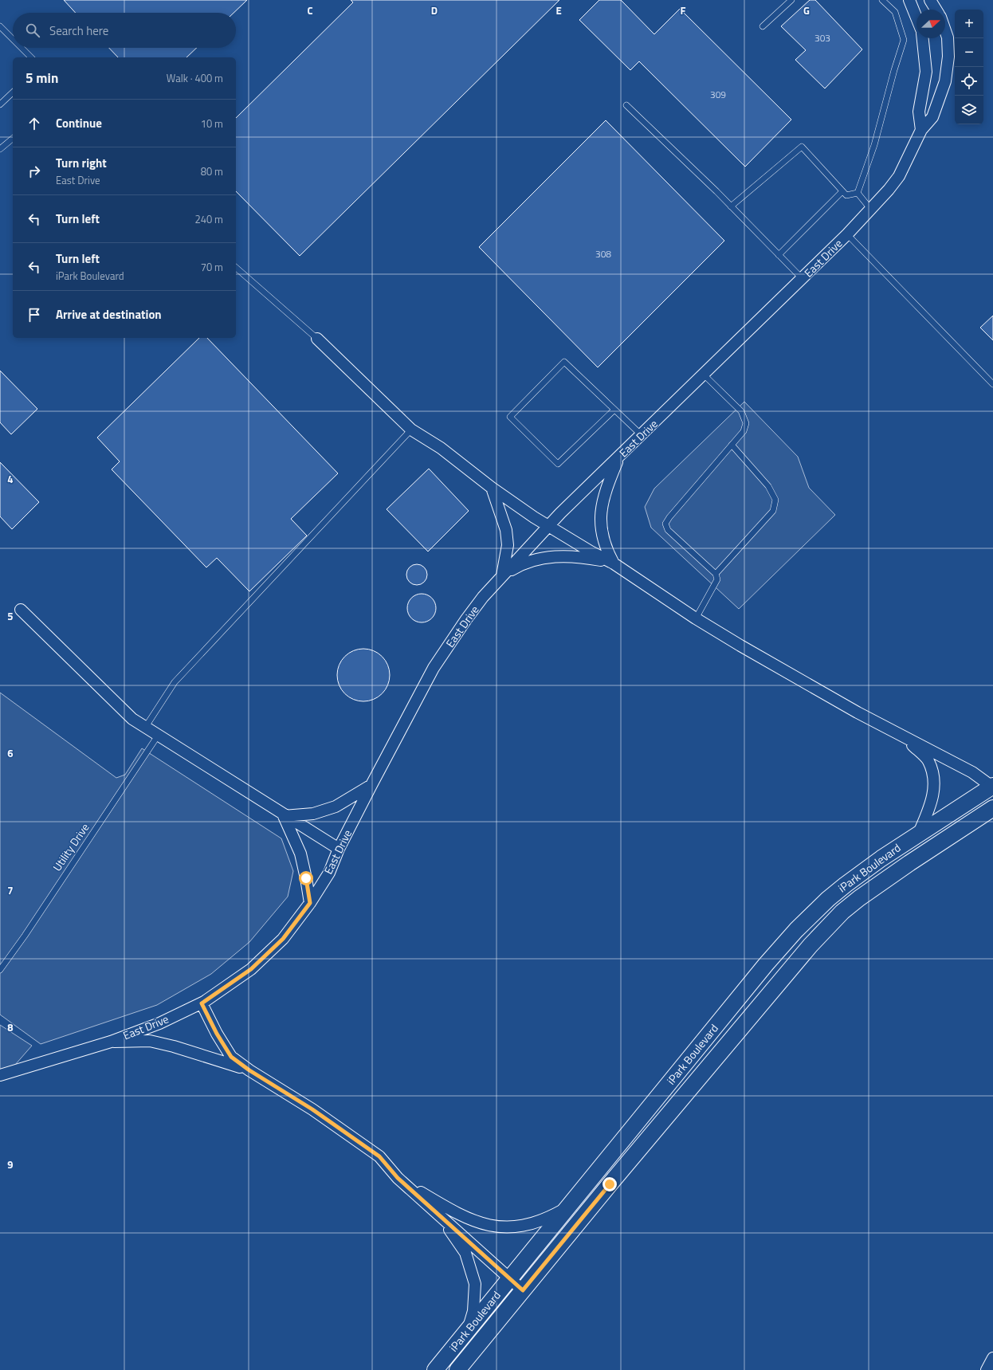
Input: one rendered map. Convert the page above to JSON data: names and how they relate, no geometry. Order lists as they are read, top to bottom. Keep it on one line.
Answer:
{"streets":{"main road":["iPark Boulevard"],"street":["East Drive"],"lane":["Utility Drive"]},"house_numbers":["303","309","308"],"north":"right","page":{"map_buttons":["+","−"],"search":"Search here","heading":["5 min","Walk · 400 m"],"list":[["Continue","10 m"],["Turn right","East Drive","80 m"],["Turn left","240 m"],["Turn left","iPark Boulevard","70 m"],"Arrive at destination"]},"grid":{"columns":["C","D","E","F","G"],"rows":["4","5","6","7","8","9"]}}
